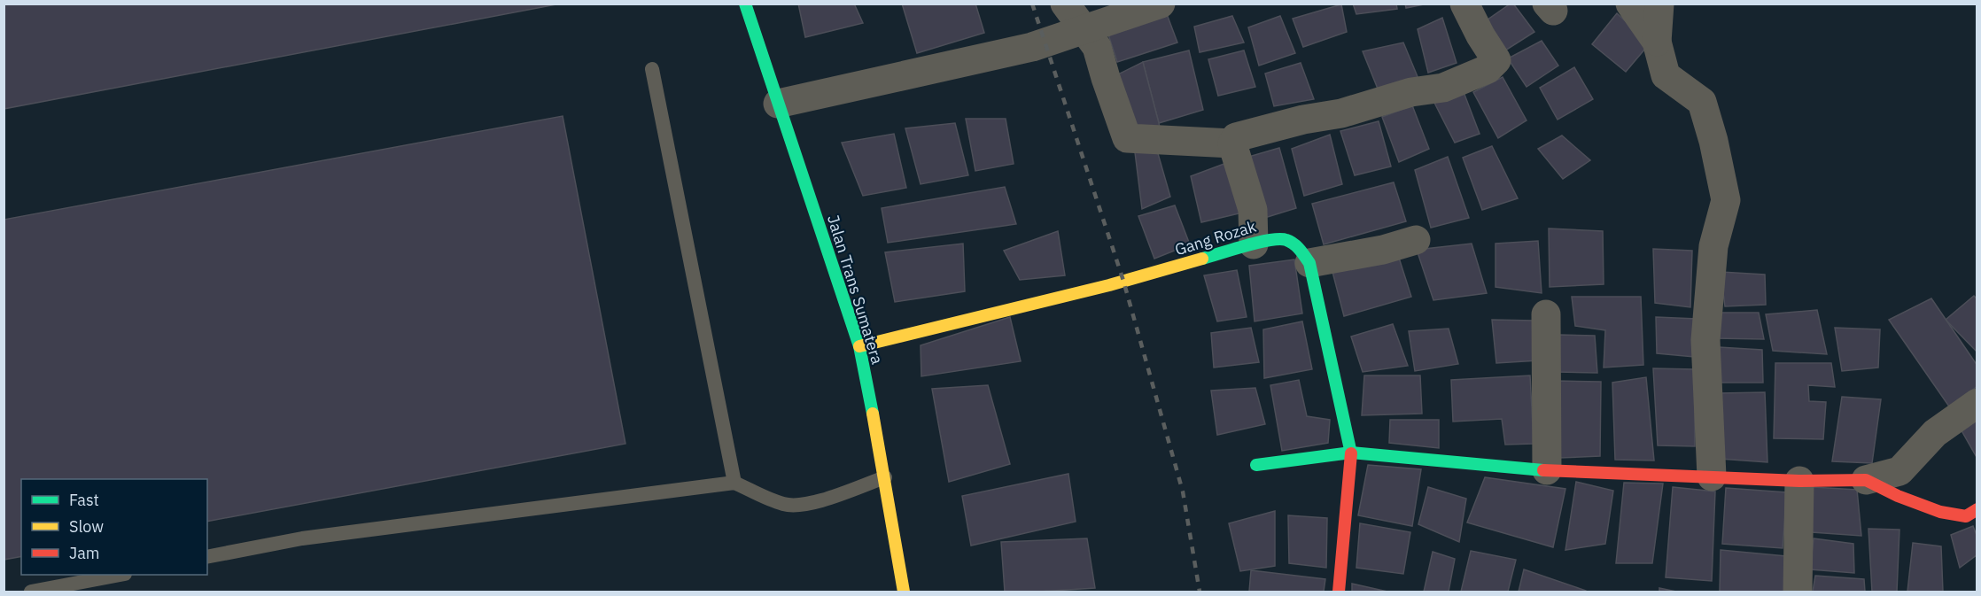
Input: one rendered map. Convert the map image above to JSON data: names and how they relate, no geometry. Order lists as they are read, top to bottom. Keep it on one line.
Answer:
{"streets":{"main road":["Gang Rozak","Jalan Trans Sumatera"]},"crossings":[["Gang Rozak","Jalan Trans Sumatera"]],"legend":["Fast","Slow","Jam"]}
